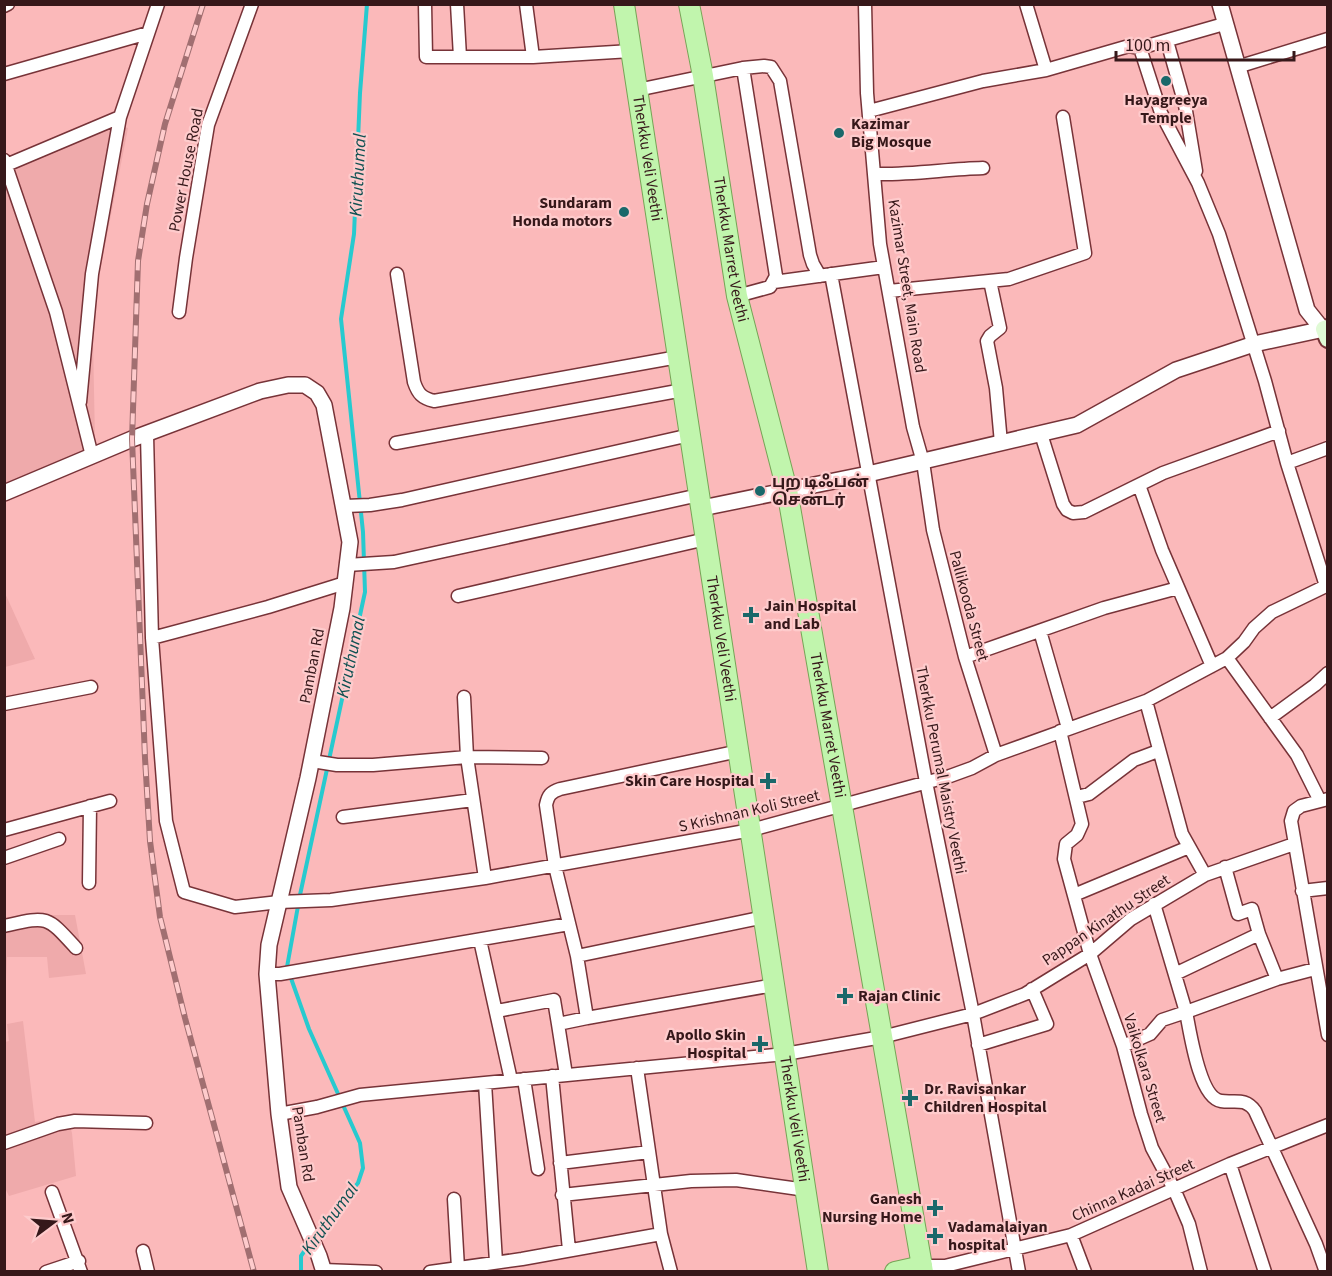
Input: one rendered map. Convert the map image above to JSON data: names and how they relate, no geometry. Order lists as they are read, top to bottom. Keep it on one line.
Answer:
{"streets":{"main road":["Therkku Veli Veethi","Therkku Marret Veethi"],"street":["Power House Road","Kazimar Street, Main Road","Pallikooda Street","Pamban Rd","Therkku Perumal Maistry Veethi","S Krishnan Koli Street","Pappan Kinathu Street","Vaikolkara Street","Chinna Kadai Street"]},"crossings":[["Therkku Veli Veethi","S Krishnan Koli Street"],["Therkku Veli Veethi","Pappan Kinathu Street"],["Therkku Marret Veethi","S Krishnan Koli Street"],["Therkku Marret Veethi","Pappan Kinathu Street"],["Therkku Marret Veethi","Chinna Kadai Street"],["Kazimar Street, Main Road","Pallikooda Street"],["Pallikooda Street","S Krishnan Koli Street"],["Pamban Rd","S Krishnan Koli Street"],["Pamban Rd","Pappan Kinathu Street"],["Therkku Perumal Maistry Veethi","S Krishnan Koli Street"],["Therkku Perumal Maistry Veethi","Pappan Kinathu Street"],["Therkku Perumal Maistry Veethi","Chinna Kadai Street"],["S Krishnan Koli Street","Vaikolkara Street"],["Pappan Kinathu Street","Vaikolkara Street"],["Vaikolkara Street","Chinna Kadai Street"]],"water":["Kiruthumal"],"places":{"other":["Hayagreeya Temple","Kazimar Big Mosque","Sundaram Honda motors","புற டிஃபன் சென்டர்"],"health":["Jain Hospital and Lab","Skin Care Hospital","Rajan Clinic","Apollo Skin Hospital","Dr. Ravisankar Children Hospital","Ganesh Nursing Home","Vadamalaiyan hospital"]},"scale_bar":"100 m","north":"right"}
